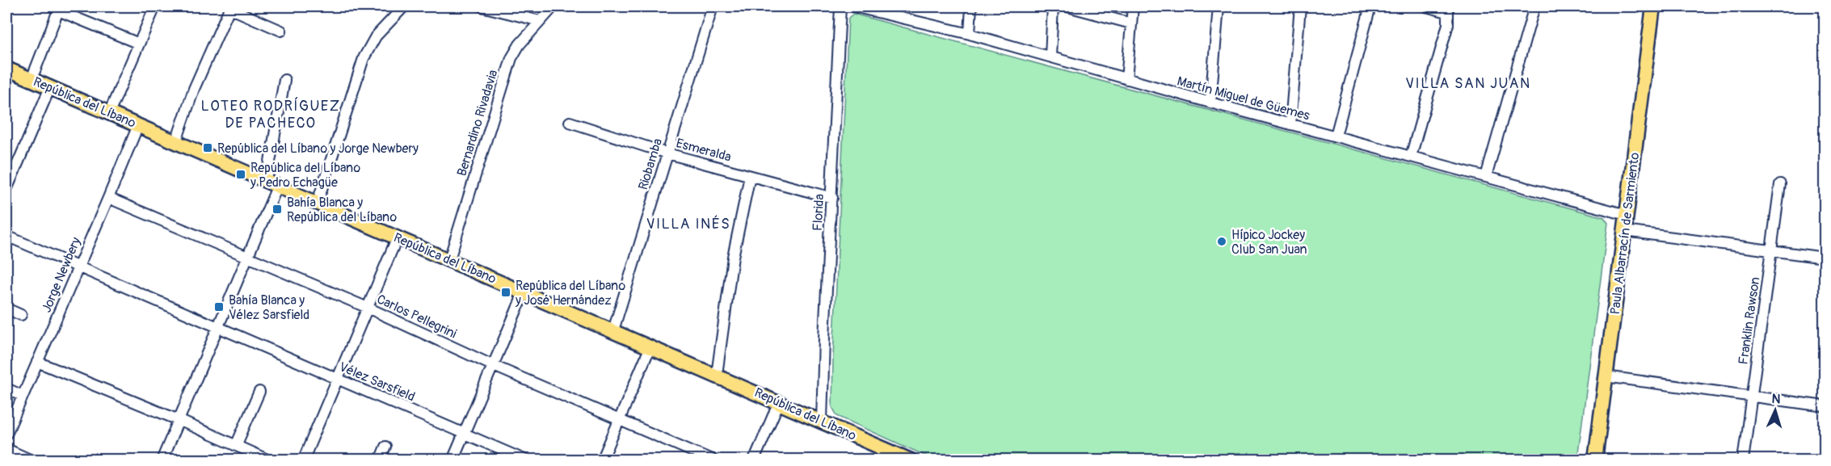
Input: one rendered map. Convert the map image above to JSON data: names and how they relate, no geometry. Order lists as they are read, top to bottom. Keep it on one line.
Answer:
{"streets":{"main road":["República del Líbano","Paula Albarracín de Sarmiento"],"street":["Martín Miguel de Güemes","Bernardino Rivadavia","Esmeralda","Riobamba","Florida","Jorge Newbery","Carlos Pellegrini","Franklin Rawson","Vélez Sarsfield"]},"crossings":[["Martín Miguel de Güemes","Paula Albarracín de Sarmiento"],["República del Líbano","Bernardino Rivadavia"],["República del Líbano","Riobamba"],["República del Líbano","Florida"],["República del Líbano","Jorge Newbery"],["Esmeralda","Riobamba"],["Esmeralda","Florida"],["Jorge Newbery","Carlos Pellegrini"],["Jorge Newbery","Vélez Sarsfield"]],"districts":["VILLA SAN JUAN","LOTEO RODRÍGUEZ DE PACHECO","VILLA INÉS"],"places":{"transit":["República del Líbano y Jorge Newbery","República del Líbano y Pedro Echagüe","Bahía Blanca y República del Líbano","República del Líbano y José Hernández","Bahía Blanca y Vélez Sarsfield"],"other":["Hípico Jockey Club San Juan"]},"north":"top"}
